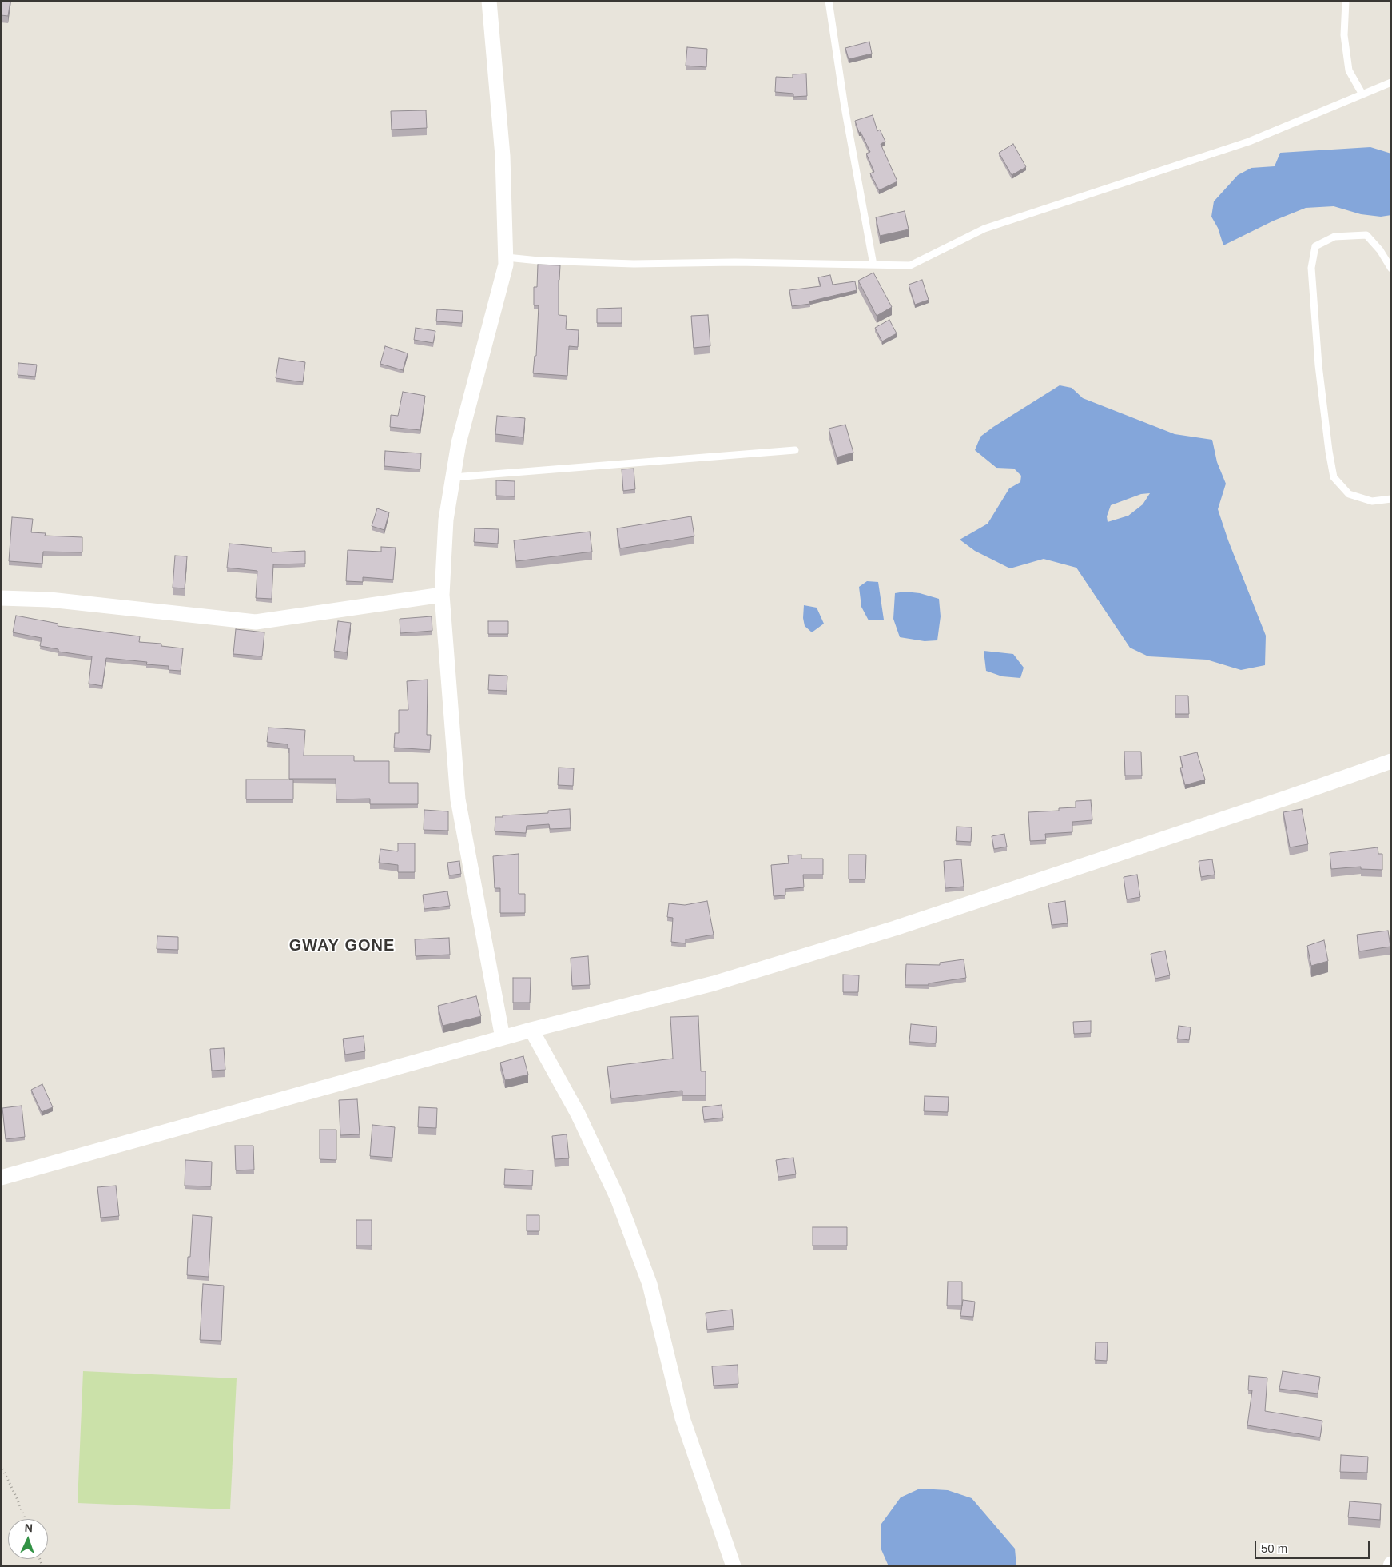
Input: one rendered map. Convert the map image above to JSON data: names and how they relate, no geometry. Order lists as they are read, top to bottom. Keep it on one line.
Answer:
{"districts":["GWAY GONE"],"scale_bar":"50 m","north":"top"}
